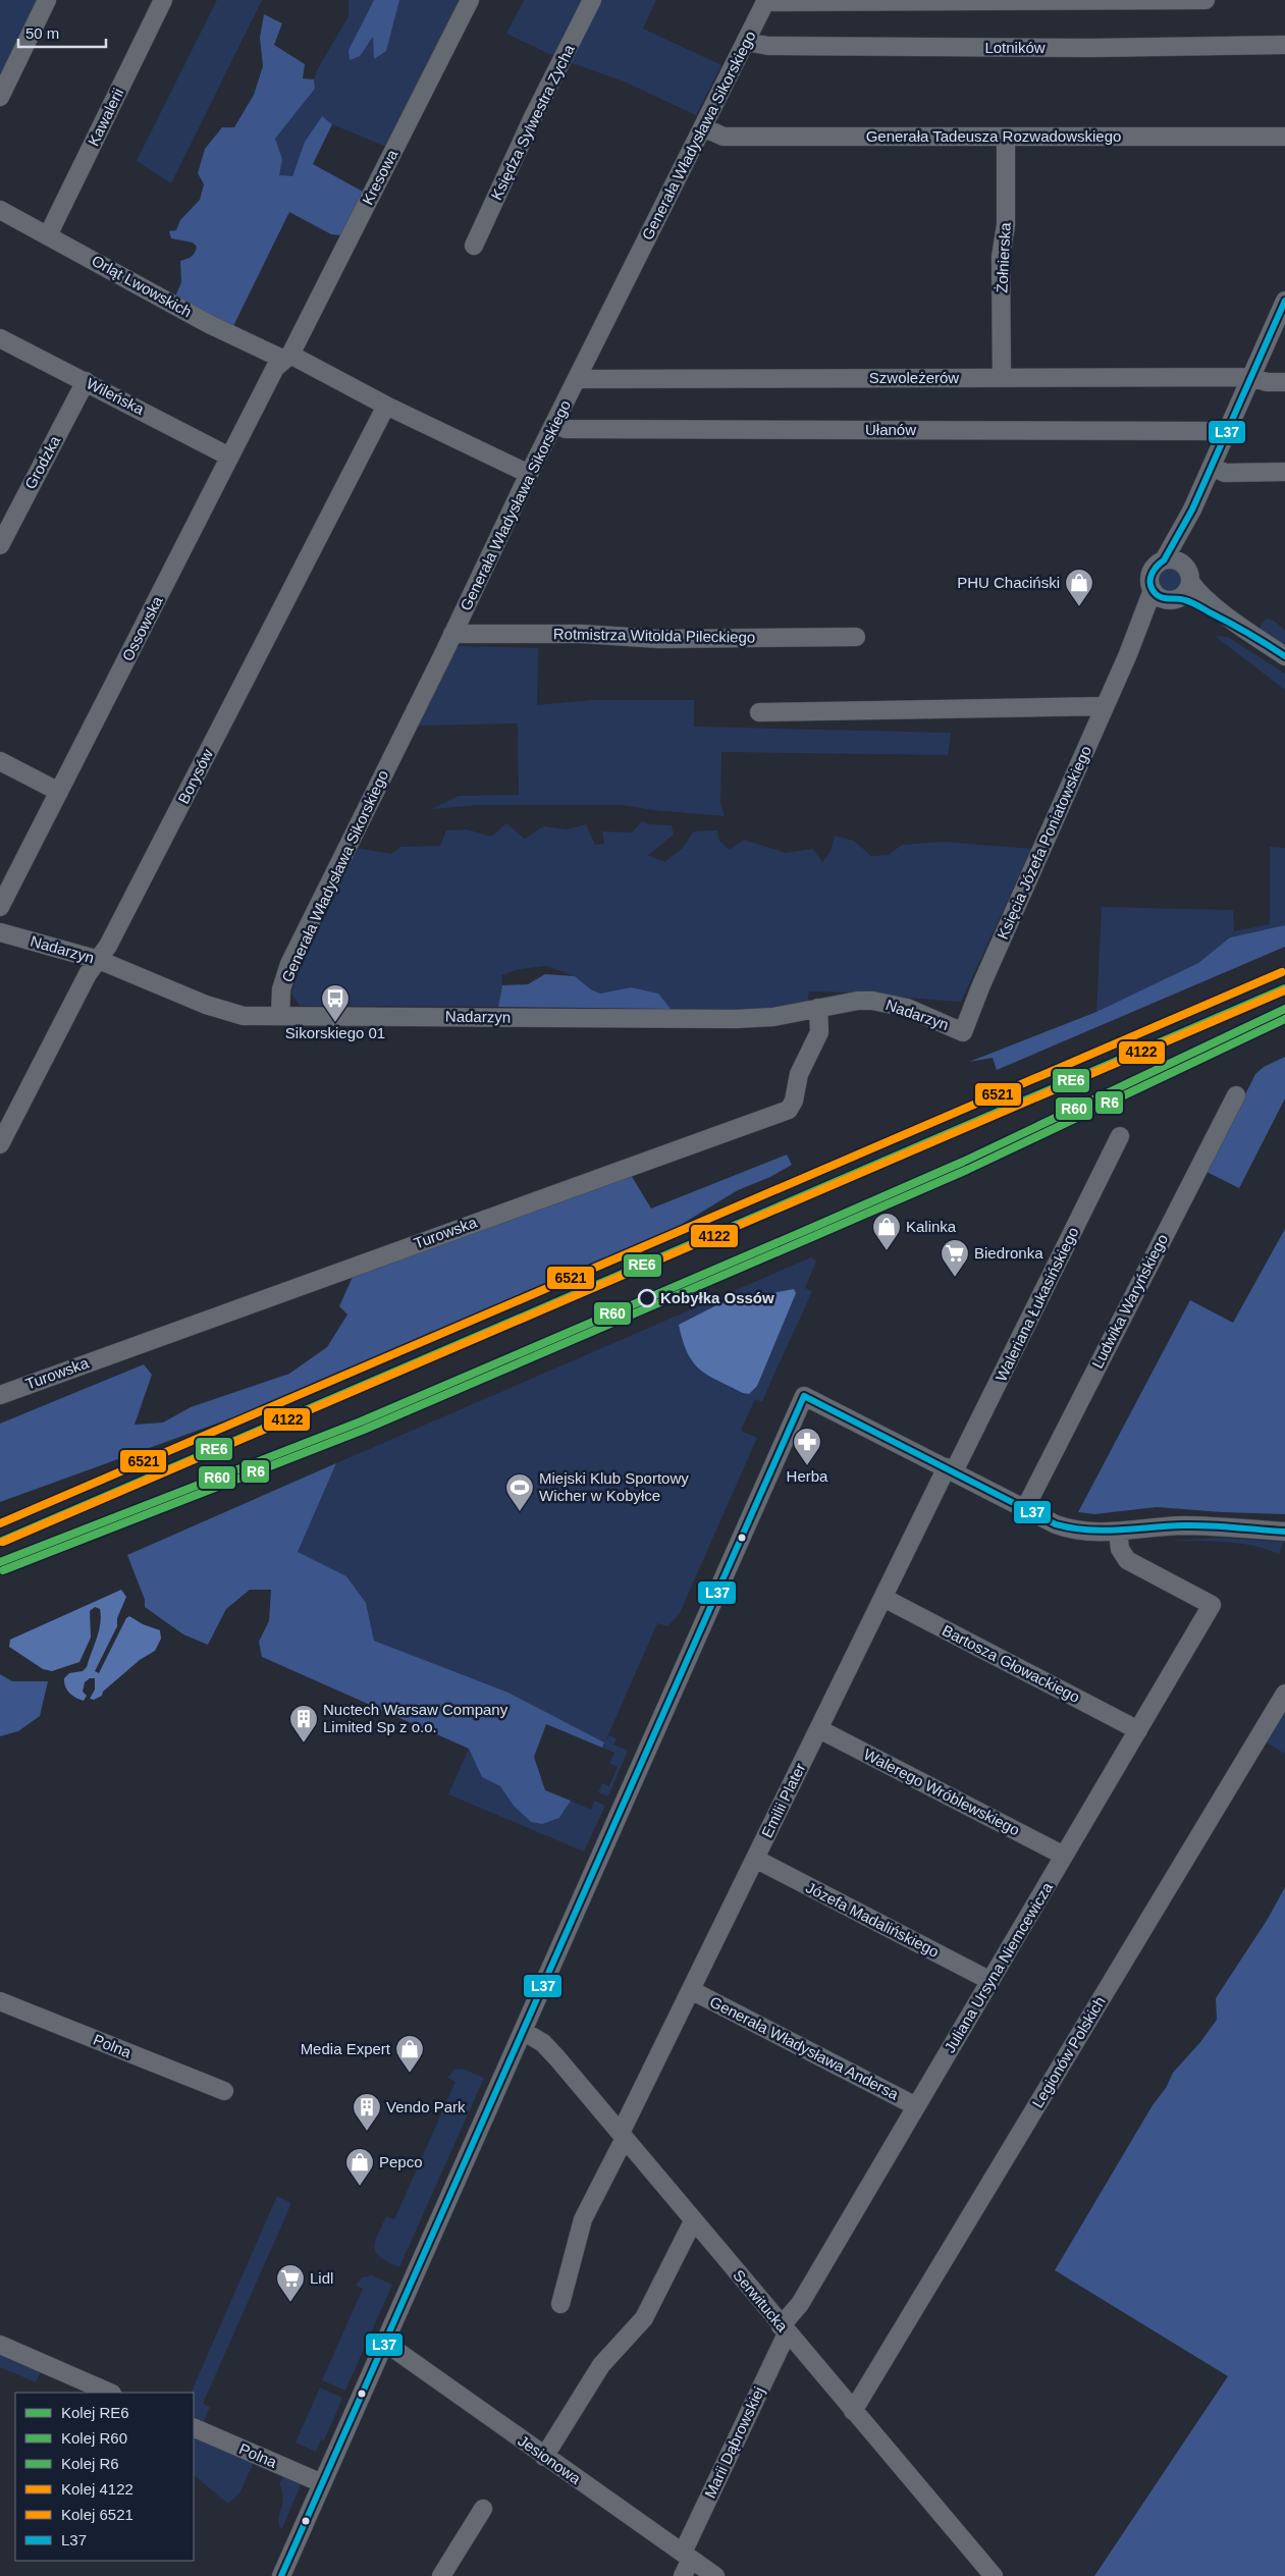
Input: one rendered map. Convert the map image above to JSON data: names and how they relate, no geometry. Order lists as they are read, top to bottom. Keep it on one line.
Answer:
{"streets":{"street":["Lotników","Kawalerii","Księdza Sylwestra Zycha","Generała Władysława Sikorskiego","Generała Tadeusza Rozwadowskiego","Kresowa","Żołnierska","Orląt Lwowskich","Szwoleżerów","Wileńska","Ułanów","Grodzka","Ossowska","Rotmistrza Witolda Pileckiego","Borysów","Księcia Józefa Poniatowskiego","Nadarzyn","Turowska","Ludwika Waryńskiego","Waleriana Łukasińskiego","Bartosza Głowackiego","Walerego Wróblewskiego","Emilii Plater","Józefa Madalińskiego","Juliana Ursyna Niemcewicza","Polna","Generała Władysława Andersa","Legionów Polskich","Serwitucka","Marii Dąbrowskiej","Jesionowa"]},"crossings":[["Lotników","Generała Władysława Sikorskiego"],["Kawalerii","Orląt Lwowskich"],["Generała Władysława Sikorskiego","Generała Tadeusza Rozwadowskiego"],["Generała Władysława Sikorskiego","Orląt Lwowskich"],["Generała Władysława Sikorskiego","Szwoleżerów"],["Generała Władysława Sikorskiego","Ułanów"],["Generała Władysława Sikorskiego","Rotmistrza Witolda Pileckiego"],["Generała Władysława Sikorskiego","Nadarzyn"],["Generała Tadeusza Rozwadowskiego","Żołnierska"],["Kresowa","Orląt Lwowskich"],["Kresowa","Ossowska"],["Żołnierska","Szwoleżerów"],["Orląt Lwowskich","Ossowska"],["Orląt Lwowskich","Borysów"],["Wileńska","Grodzka"],["Wileńska","Ossowska"],["Borysów","Nadarzyn"],["Księcia Józefa Poniatowskiego","Nadarzyn"],["Nadarzyn","Turowska"],["Waleriana Łukasińskiego","Emilii Plater"],["Bartosza Głowackiego","Emilii Plater"],["Bartosza Głowackiego","Juliana Ursyna Niemcewicza"],["Walerego Wróblewskiego","Emilii Plater"],["Walerego Wróblewskiego","Juliana Ursyna Niemcewicza"],["Emilii Plater","Józefa Madalińskiego"],["Emilii Plater","Generała Władysława Andersa"],["Emilii Plater","Serwitucka"],["Józefa Madalińskiego","Juliana Ursyna Niemcewicza"],["Juliana Ursyna Niemcewicza","Generała Władysława Andersa"],["Juliana Ursyna Niemcewicza","Serwitucka"],["Juliana Ursyna Niemcewicza","Marii Dąbrowskiej"],["Legionów Polskich","Serwitucka"],["Serwitucka","Marii Dąbrowskiej"],["Marii Dąbrowskiej","Jesionowa"]],"places":{"shop":["PHU Chaciński","Kalinka","Media Expert","Pepco"],"bus stop":["Sikorskiego 01"],"supermarket":["Biedronka","Lidl"],"other":["Kobyłka Ossów"],"pharmacy":["Herba"],"sports":["Miejski Klub Sportowy Wicher w Kobyłce"],"building":["Nuctech Warsaw Company Limited Sp z o.o.","Vendo Park"]},"lines":["transit line L37","rail line 6521","rail line RE6","rail line 4122","rail line R60","rail line R6"],"legend":["Kolej RE6","Kolej R60","Kolej R6","Kolej 4122","Kolej 6521","L37"],"scale_bar":"50 m"}
